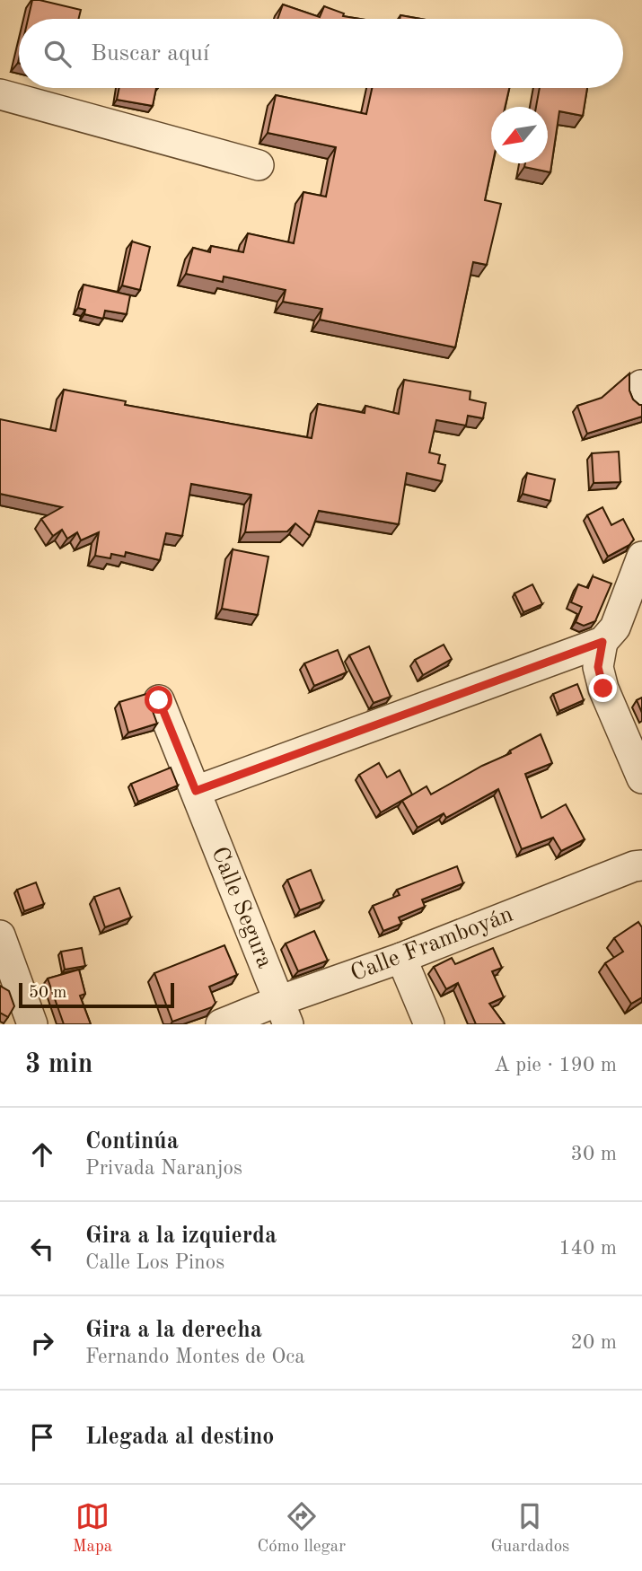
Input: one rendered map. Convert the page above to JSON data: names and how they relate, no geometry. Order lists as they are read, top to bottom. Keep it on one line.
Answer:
{"streets":{"street":["Calle Segura","Calle Framboyán"]},"crossings":[["Calle Segura","Calle Framboyán"]],"scale_bar":"50 m","north":"bottom left","page":{"search":"Buscar aquí","scale":"50 m","heading":["3 min","A pie · 190 m"],"list":[["Continúa","Privada Naranjos","30 m"],["Gira a la izquierda","Calle Los Pinos","140 m"],["Gira a la derecha","Fernando Montes de Oca","20 m"],"Llegada al destino"],"nav":["Mapa","Cómo llegar","Guardados"]}}
